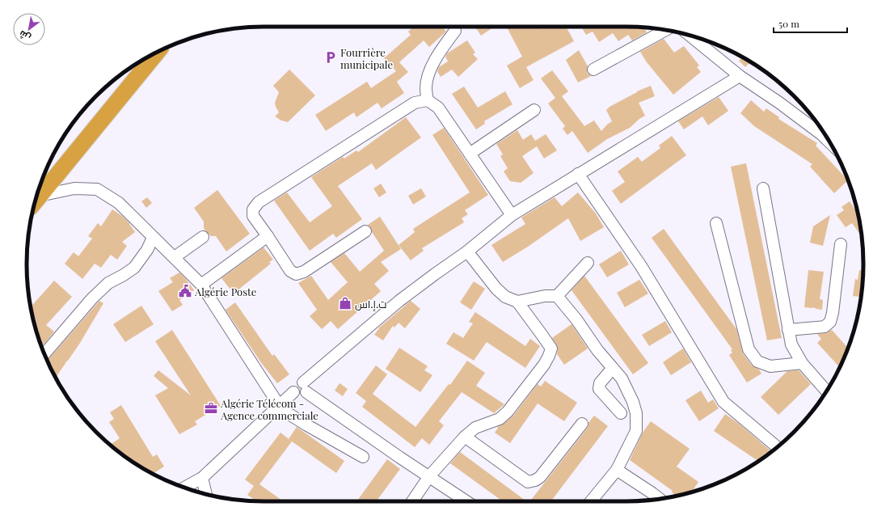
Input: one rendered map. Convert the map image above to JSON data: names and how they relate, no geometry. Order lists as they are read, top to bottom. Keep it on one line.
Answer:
{"places":{"parking":["Fourrière municipale"],"public building":["Algérie Poste"],"shop":["ت.إ.اس"],"office":["Algérie Télécom - Agence commerciale"]},"scale_bar":"50 m","north":"bottom left"}
